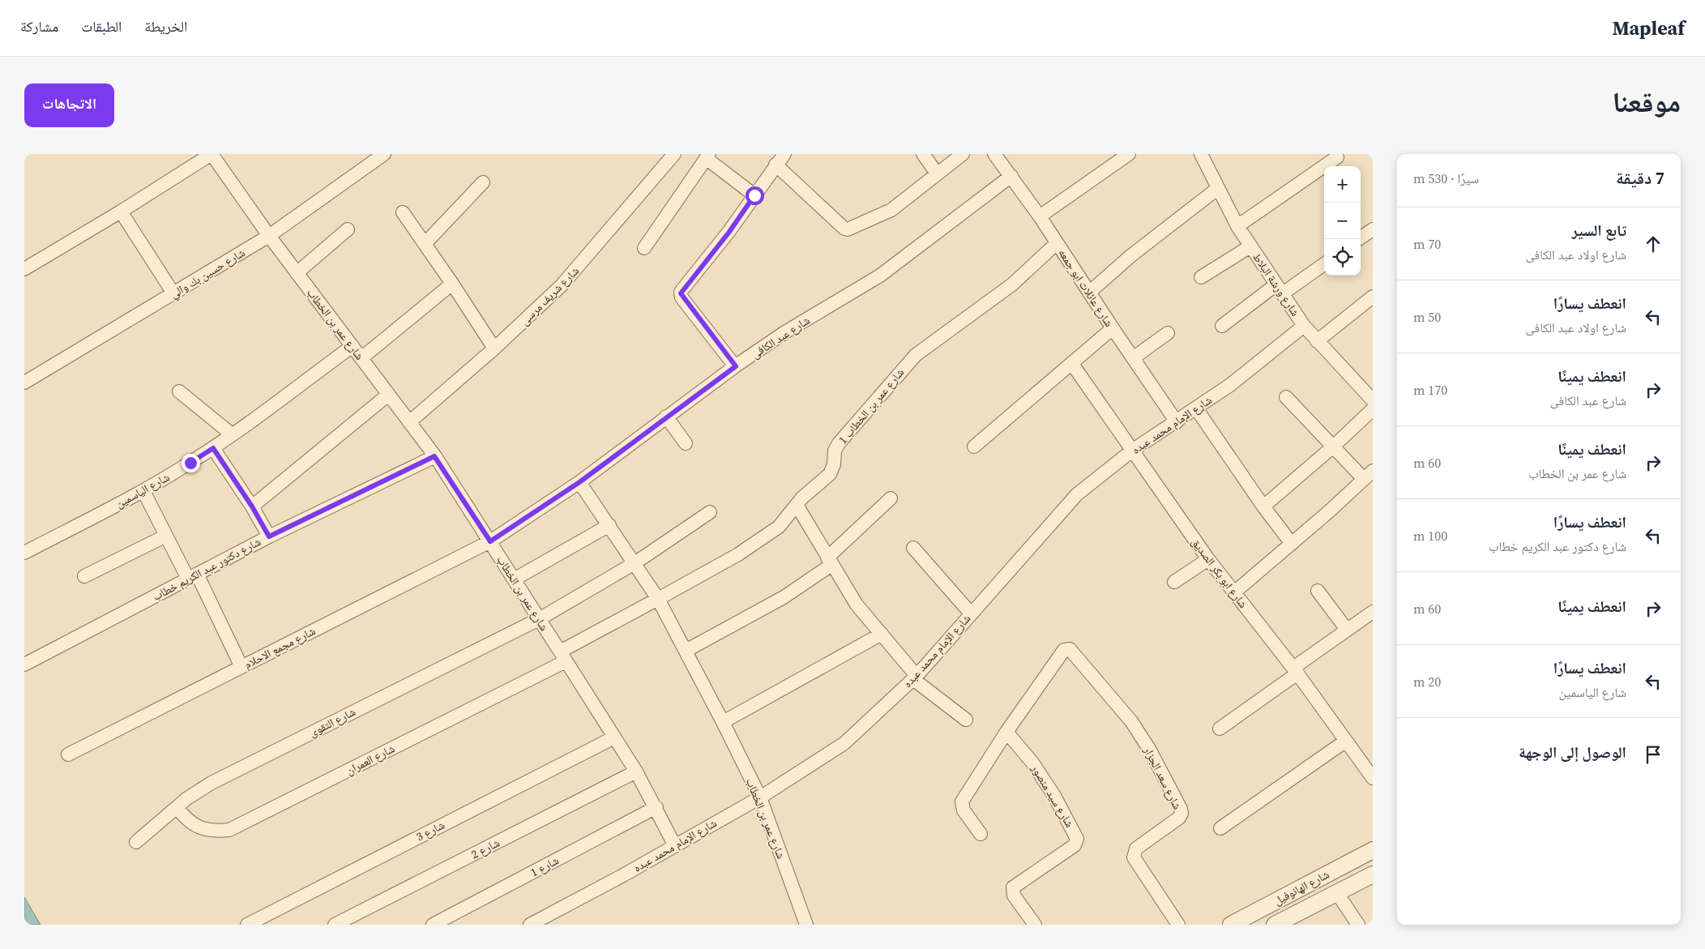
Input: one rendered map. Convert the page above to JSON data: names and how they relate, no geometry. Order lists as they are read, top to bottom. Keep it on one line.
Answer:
{"streets":{"street":["شارع حسين بك والي","شارع ورشة البلاط","شارع عائلات ابو جمعه","شارع شريف مرسى","شارع عمر بن الخطاب","شارع عبد الكافى","شارع عمر بن الخطاب 1","شارع الإمام محمد عبده","شارع الياسمين","شارع دكتور عبد الكريم خطاب","شارع ابو بكر الصديق","شارع مجمع الاحلام","شارع التقوى","شارع العمران","شارع سعد الجزار","شارع سيد منصور","شارع 3","شارع 2","شارع 1","شارع الهانوفيل"]},"crossings":[["شارع حسين بك والي","شارع عمر بن الخطاب"],["شارع ورشة البلاط","شارع الإمام محمد عبده"],["شارع عائلات ابو جمعه","شارع عبد الكافى"],["شارع عائلات ابو جمعه","شارع عمر بن الخطاب 1"],["شارع عائلات ابو جمعه","شارع الإمام محمد عبده"],["شارع شريف مرسى","شارع عمر بن الخطاب"],["شارع عمر بن الخطاب","شارع عبد الكافى"],["شارع عمر بن الخطاب","شارع عمر بن الخطاب 1"],["شارع عمر بن الخطاب","شارع الإمام محمد عبده"],["شارع عمر بن الخطاب","شارع الياسمين"],["شارع عمر بن الخطاب","شارع دكتور عبد الكريم خطاب"],["شارع عمر بن الخطاب","شارع مجمع الاحلام"],["شارع عمر بن الخطاب","شارع التقوى"],["شارع عمر بن الخطاب","شارع العمران"],["شارع عمر بن الخطاب","شارع 3"],["شارع عمر بن الخطاب","شارع 2"],["شارع عمر بن الخطاب","شارع 1"],["شارع عبد الكافى","شارع مجمع الاحلام"],["شارع الإمام محمد عبده","شارع ابو بكر الصديق"],["شارع التقوى","شارع العمران"],["شارع سعد الجزار","شارع سيد منصور"]],"page":{"header":"Mapleaf","nav":["الخريطة","الطبقات","مشاركة"],"title":"موقعنا","buttons":"الاتجاهات","heading":["7 دقيقة","سيرًا · 530 m"],"map_buttons":["+","−"],"list":[["تابع السير","شارع اولاد عبد الكافى","70 m"],["انعطف يسارًا","شارع اولاد عبد الكافى","50 m"],["انعطف يمينًا","شارع عبد الكافى","170 m"],["انعطف يمينًا","شارع عمر بن الخطاب","60 m"],["انعطف يسارًا","شارع دكتور عبد الكريم خطاب","100 m"],["انعطف يمينًا","60 m"],["انعطف يسارًا","شارع الياسمين","20 m"],"الوصول إلى الوجهة"]}}
